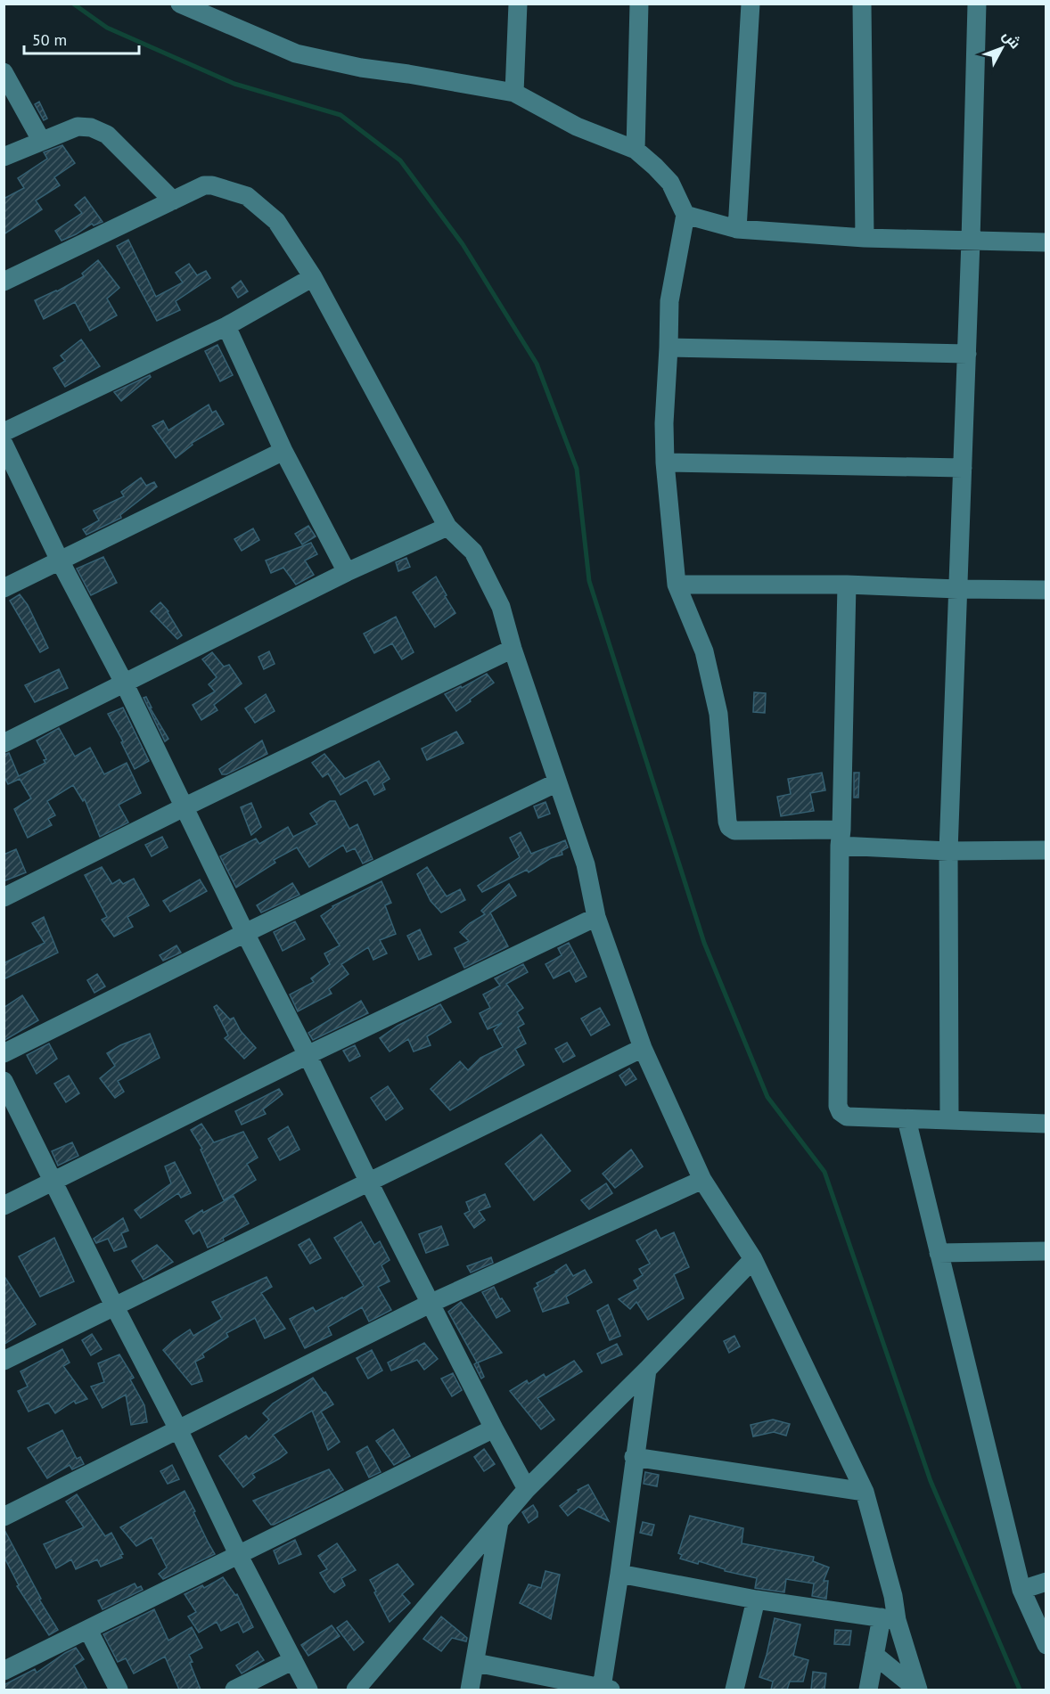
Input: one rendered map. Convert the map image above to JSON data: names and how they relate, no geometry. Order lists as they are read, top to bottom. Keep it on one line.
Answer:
{"scale_bar":"50 m","north":"top right"}
